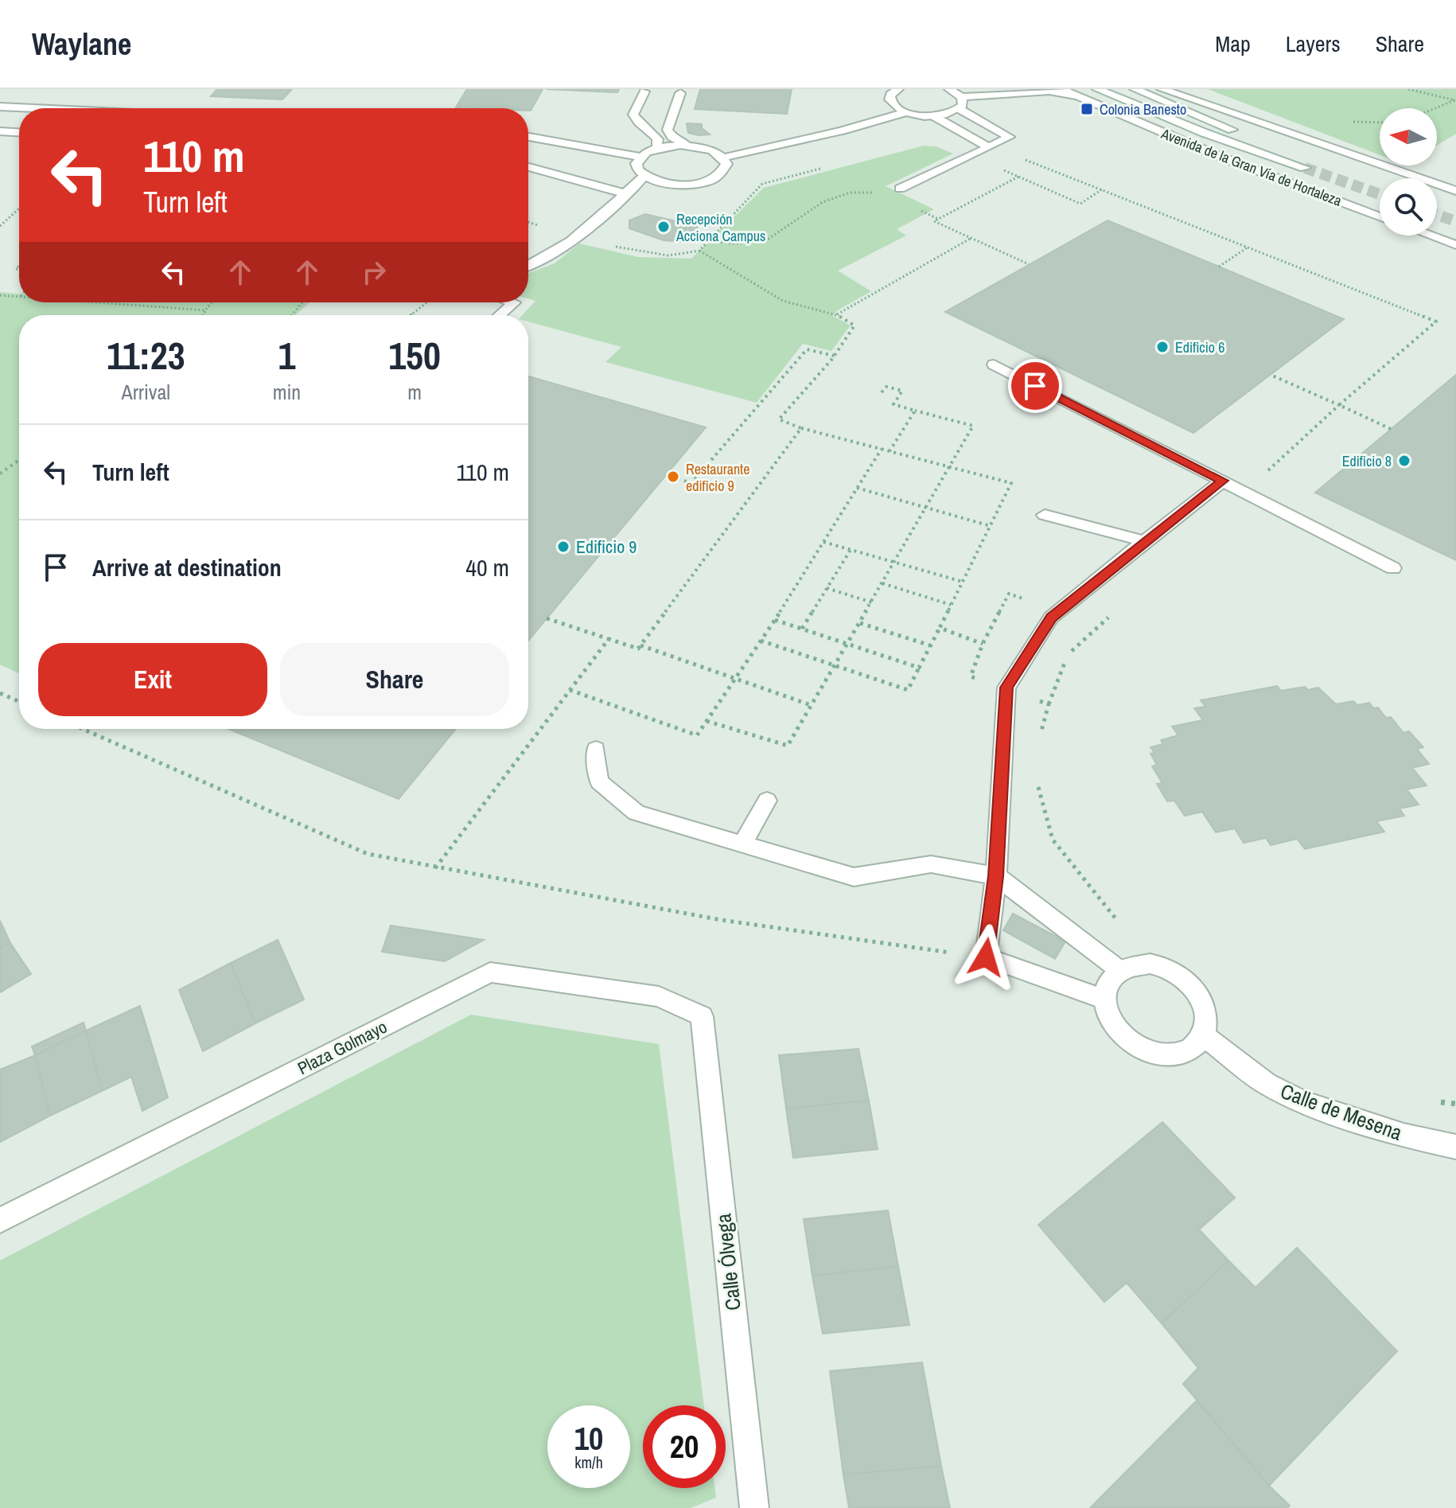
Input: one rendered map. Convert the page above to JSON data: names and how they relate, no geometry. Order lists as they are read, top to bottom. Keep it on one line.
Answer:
{"streets":{"street":["Avenida de la Gran Vía de Hortaleza","Plaza Golmayo","Calle de Mesena","Calle Ólvega"]},"crossings":[["Plaza Golmayo","Calle Ólvega"]],"places":{"transit":["Colonia Banesto"],"other":["Recepción Acciona Campus","Edificio 6","Edificio 8","Restaurante edificio 9","Edificio 9"]},"north":"left","page":{"header":"Waylane","nav":["Map","Layers","Share"],"turn":["110 m","Turn left"],"eta":["11:23","Arrival","1","min","150","m"],"list":[{"name":"Turn left","value":"110 m"},{"name":"Arrive at destination","value":"40 m"}],"buttons":["Exit","Share"],"speed":"10 km/h","limit":"20"}}
